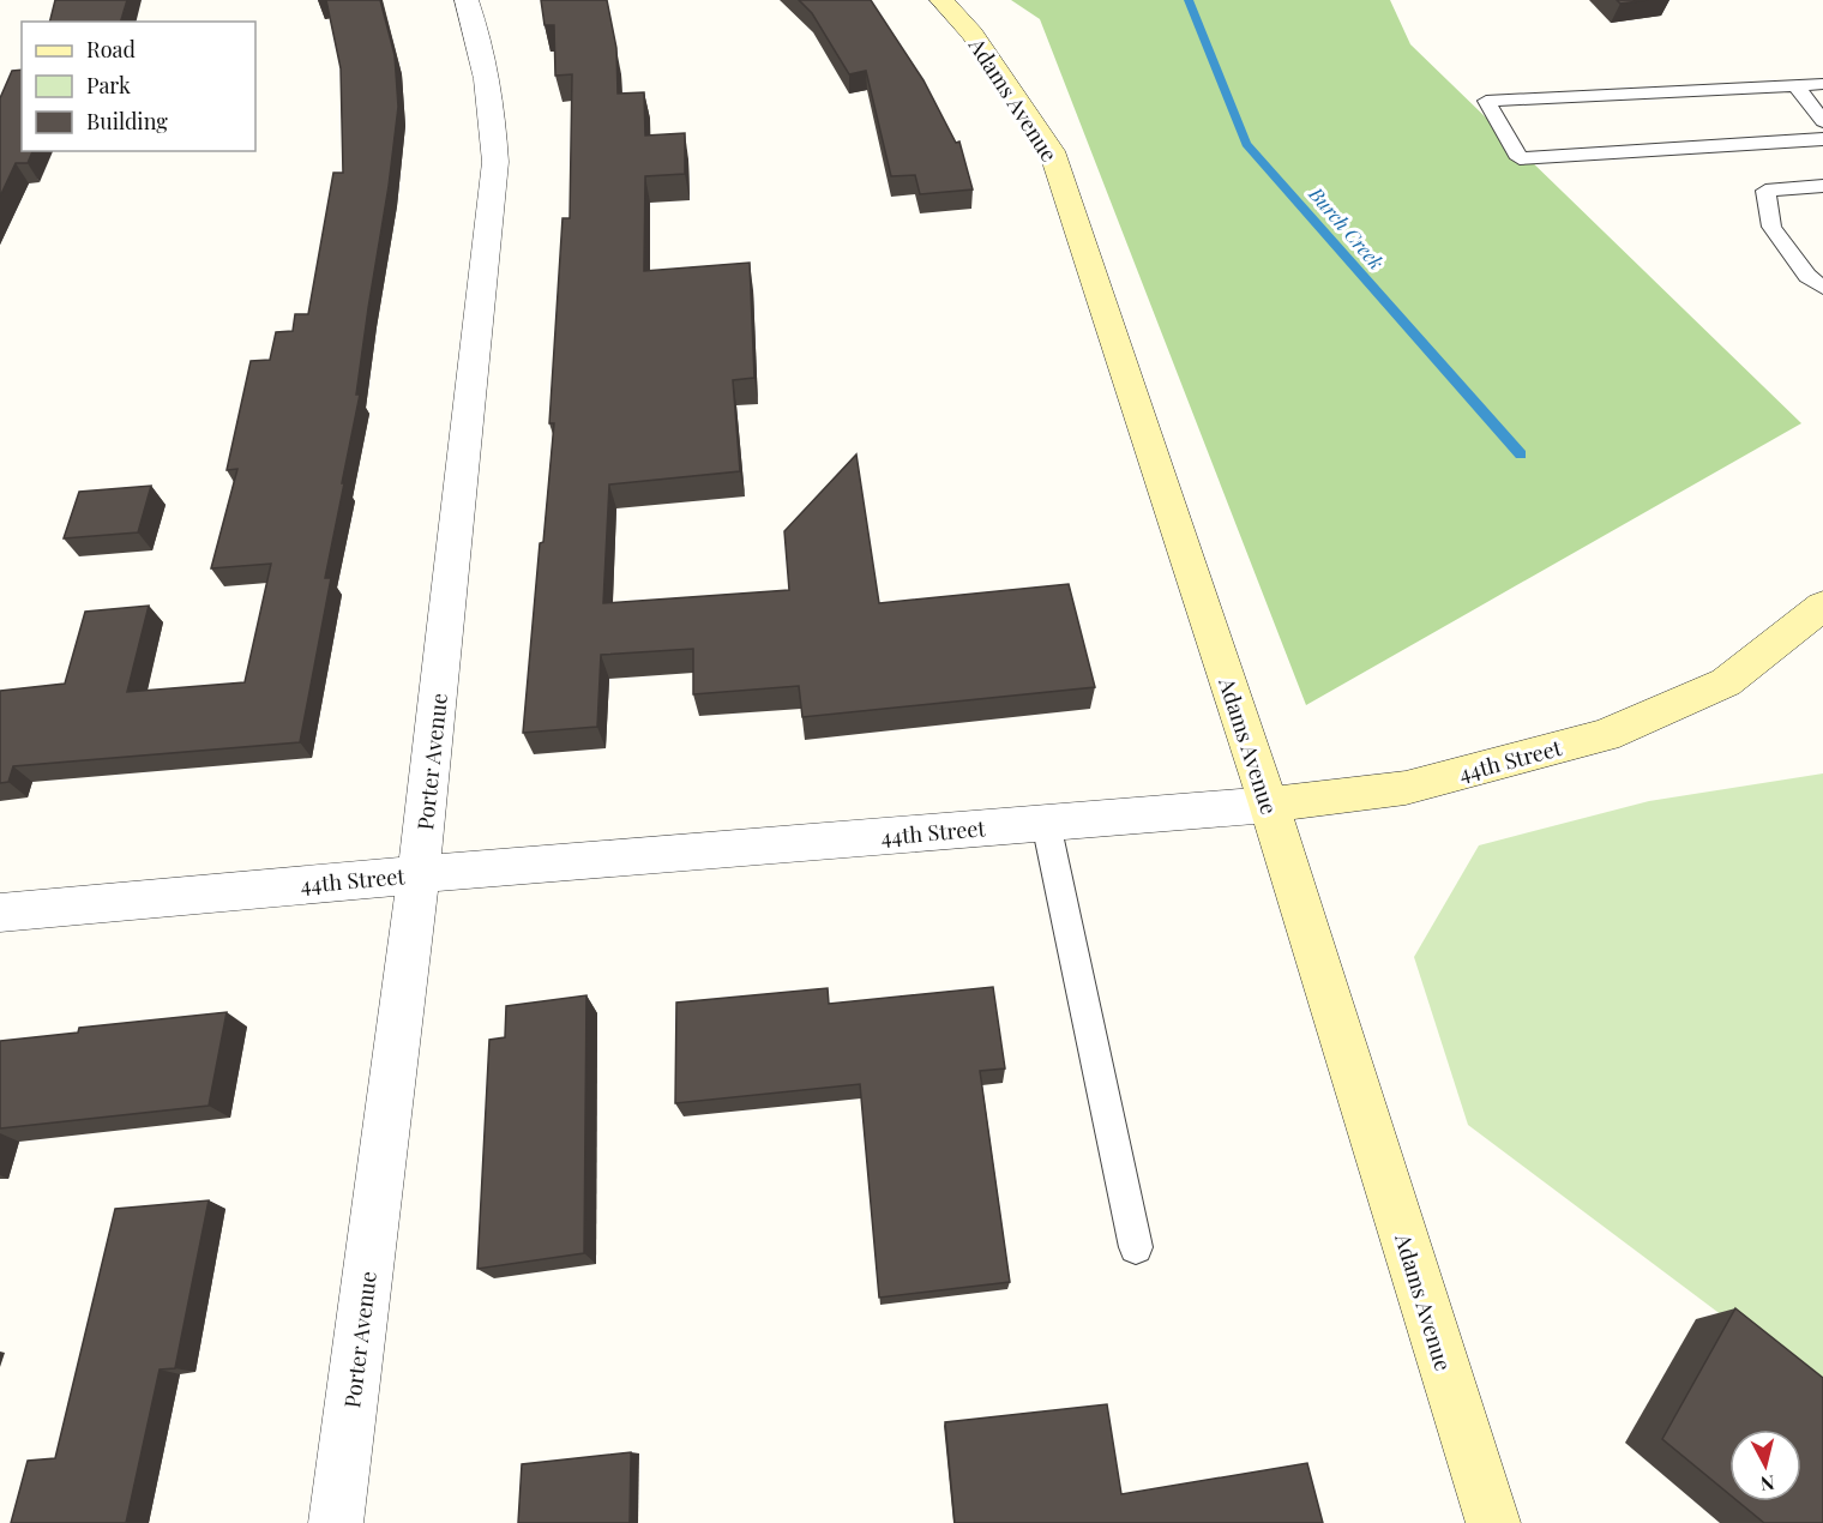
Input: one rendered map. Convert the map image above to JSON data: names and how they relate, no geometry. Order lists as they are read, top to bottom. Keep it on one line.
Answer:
{"streets":{"street":["Adams Avenue","44th Street","Porter Avenue"]},"crossings":[["Adams Avenue","44th Street"],["44th Street","Porter Avenue"]],"water":["Burch Creek"],"legend":["Road","Park","Building"],"north":"bottom"}
